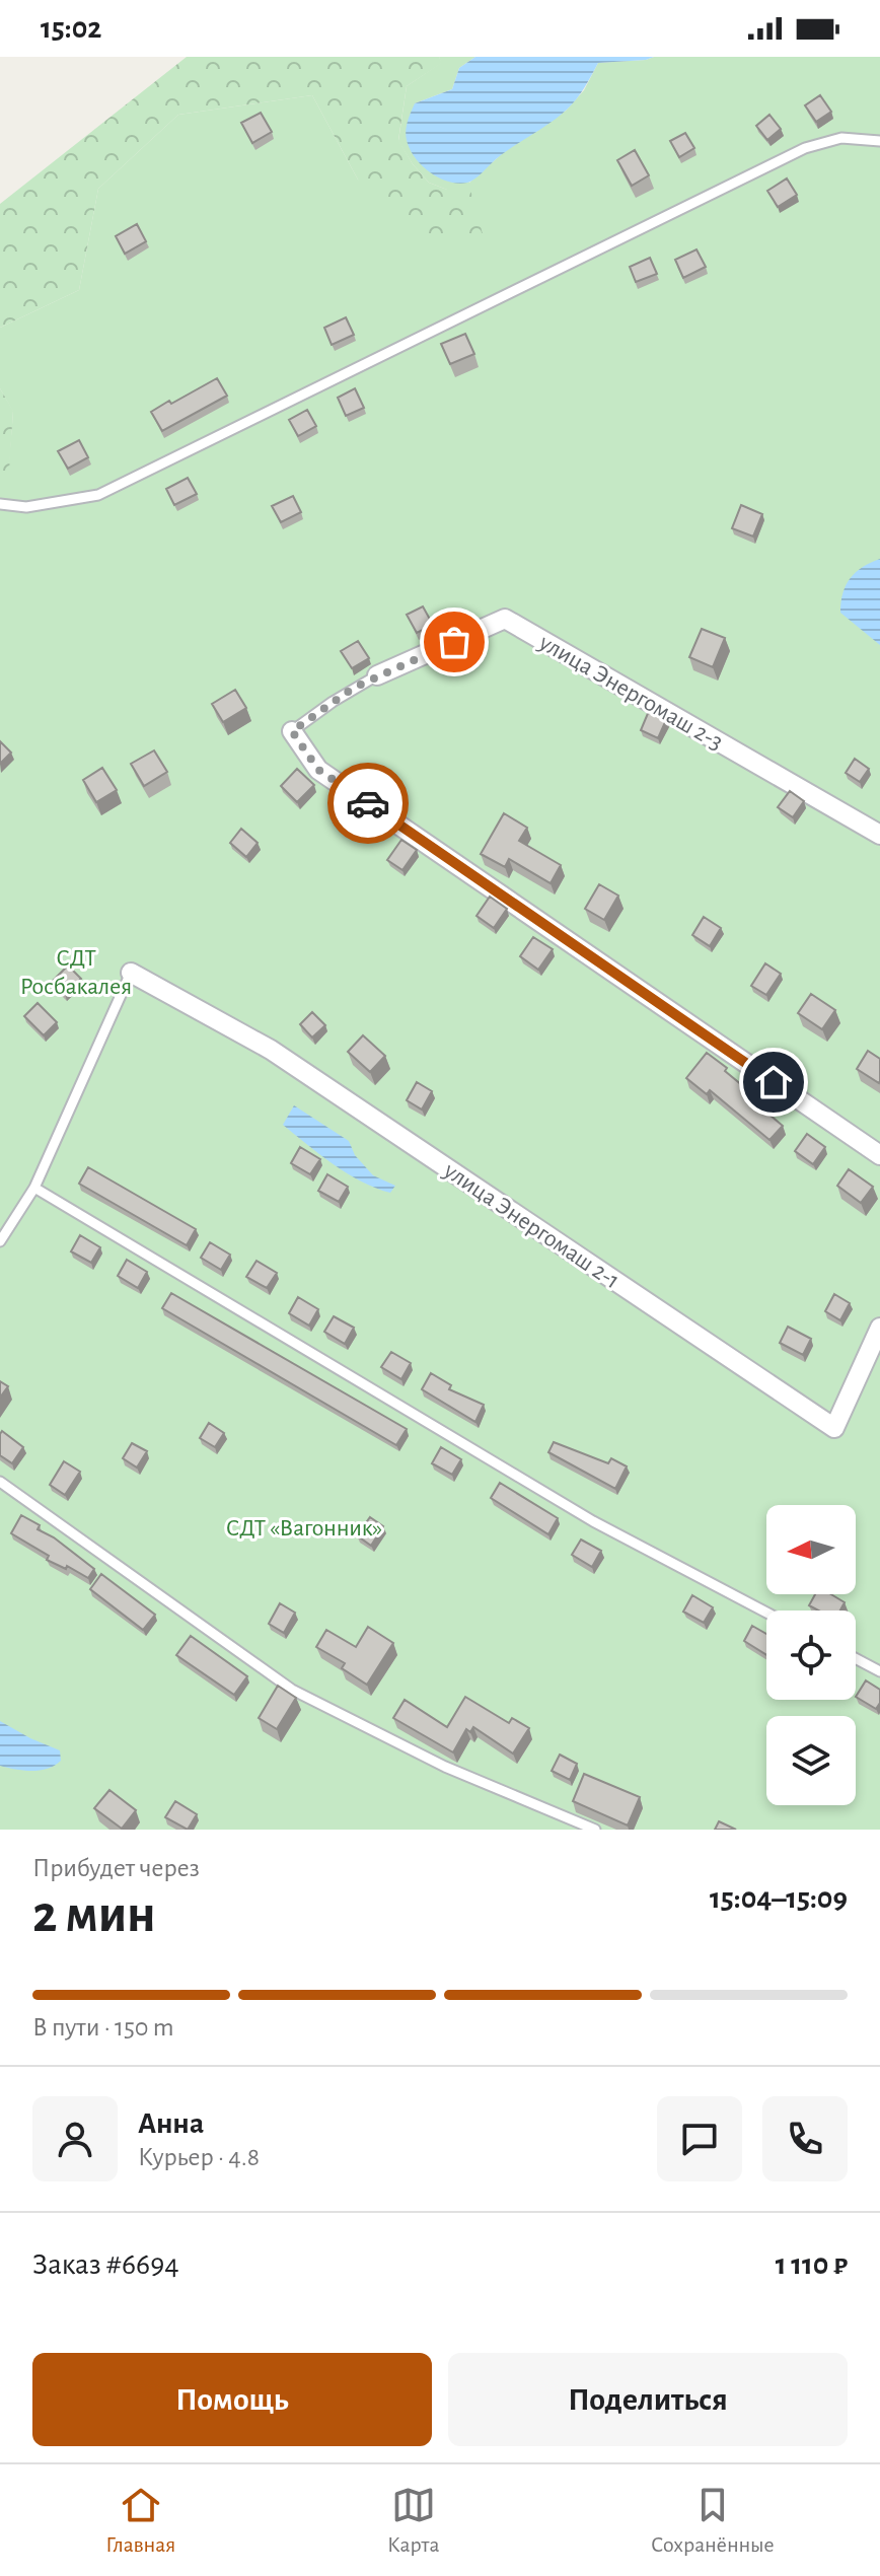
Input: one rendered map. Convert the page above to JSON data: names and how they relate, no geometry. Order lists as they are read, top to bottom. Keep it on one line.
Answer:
{"streets":{"street":["улица Энергомаш 2-3","улица Энергомаш 2-1"]},"parks":["СДТ Росбакалея","СДТ «Вагонник»"],"north":"left","page":{"status":"15:02","heading":["2 мин","Прибудет через","15:04–15:09"],"panel":["Анна","Курьер · 4.8","Заказ #6694","1 110 ₽"],"bar":"В пути · 150 m","buttons":["Помощь","Поделиться"],"tabs":["Главная","Карта","Сохранённые"]}}
